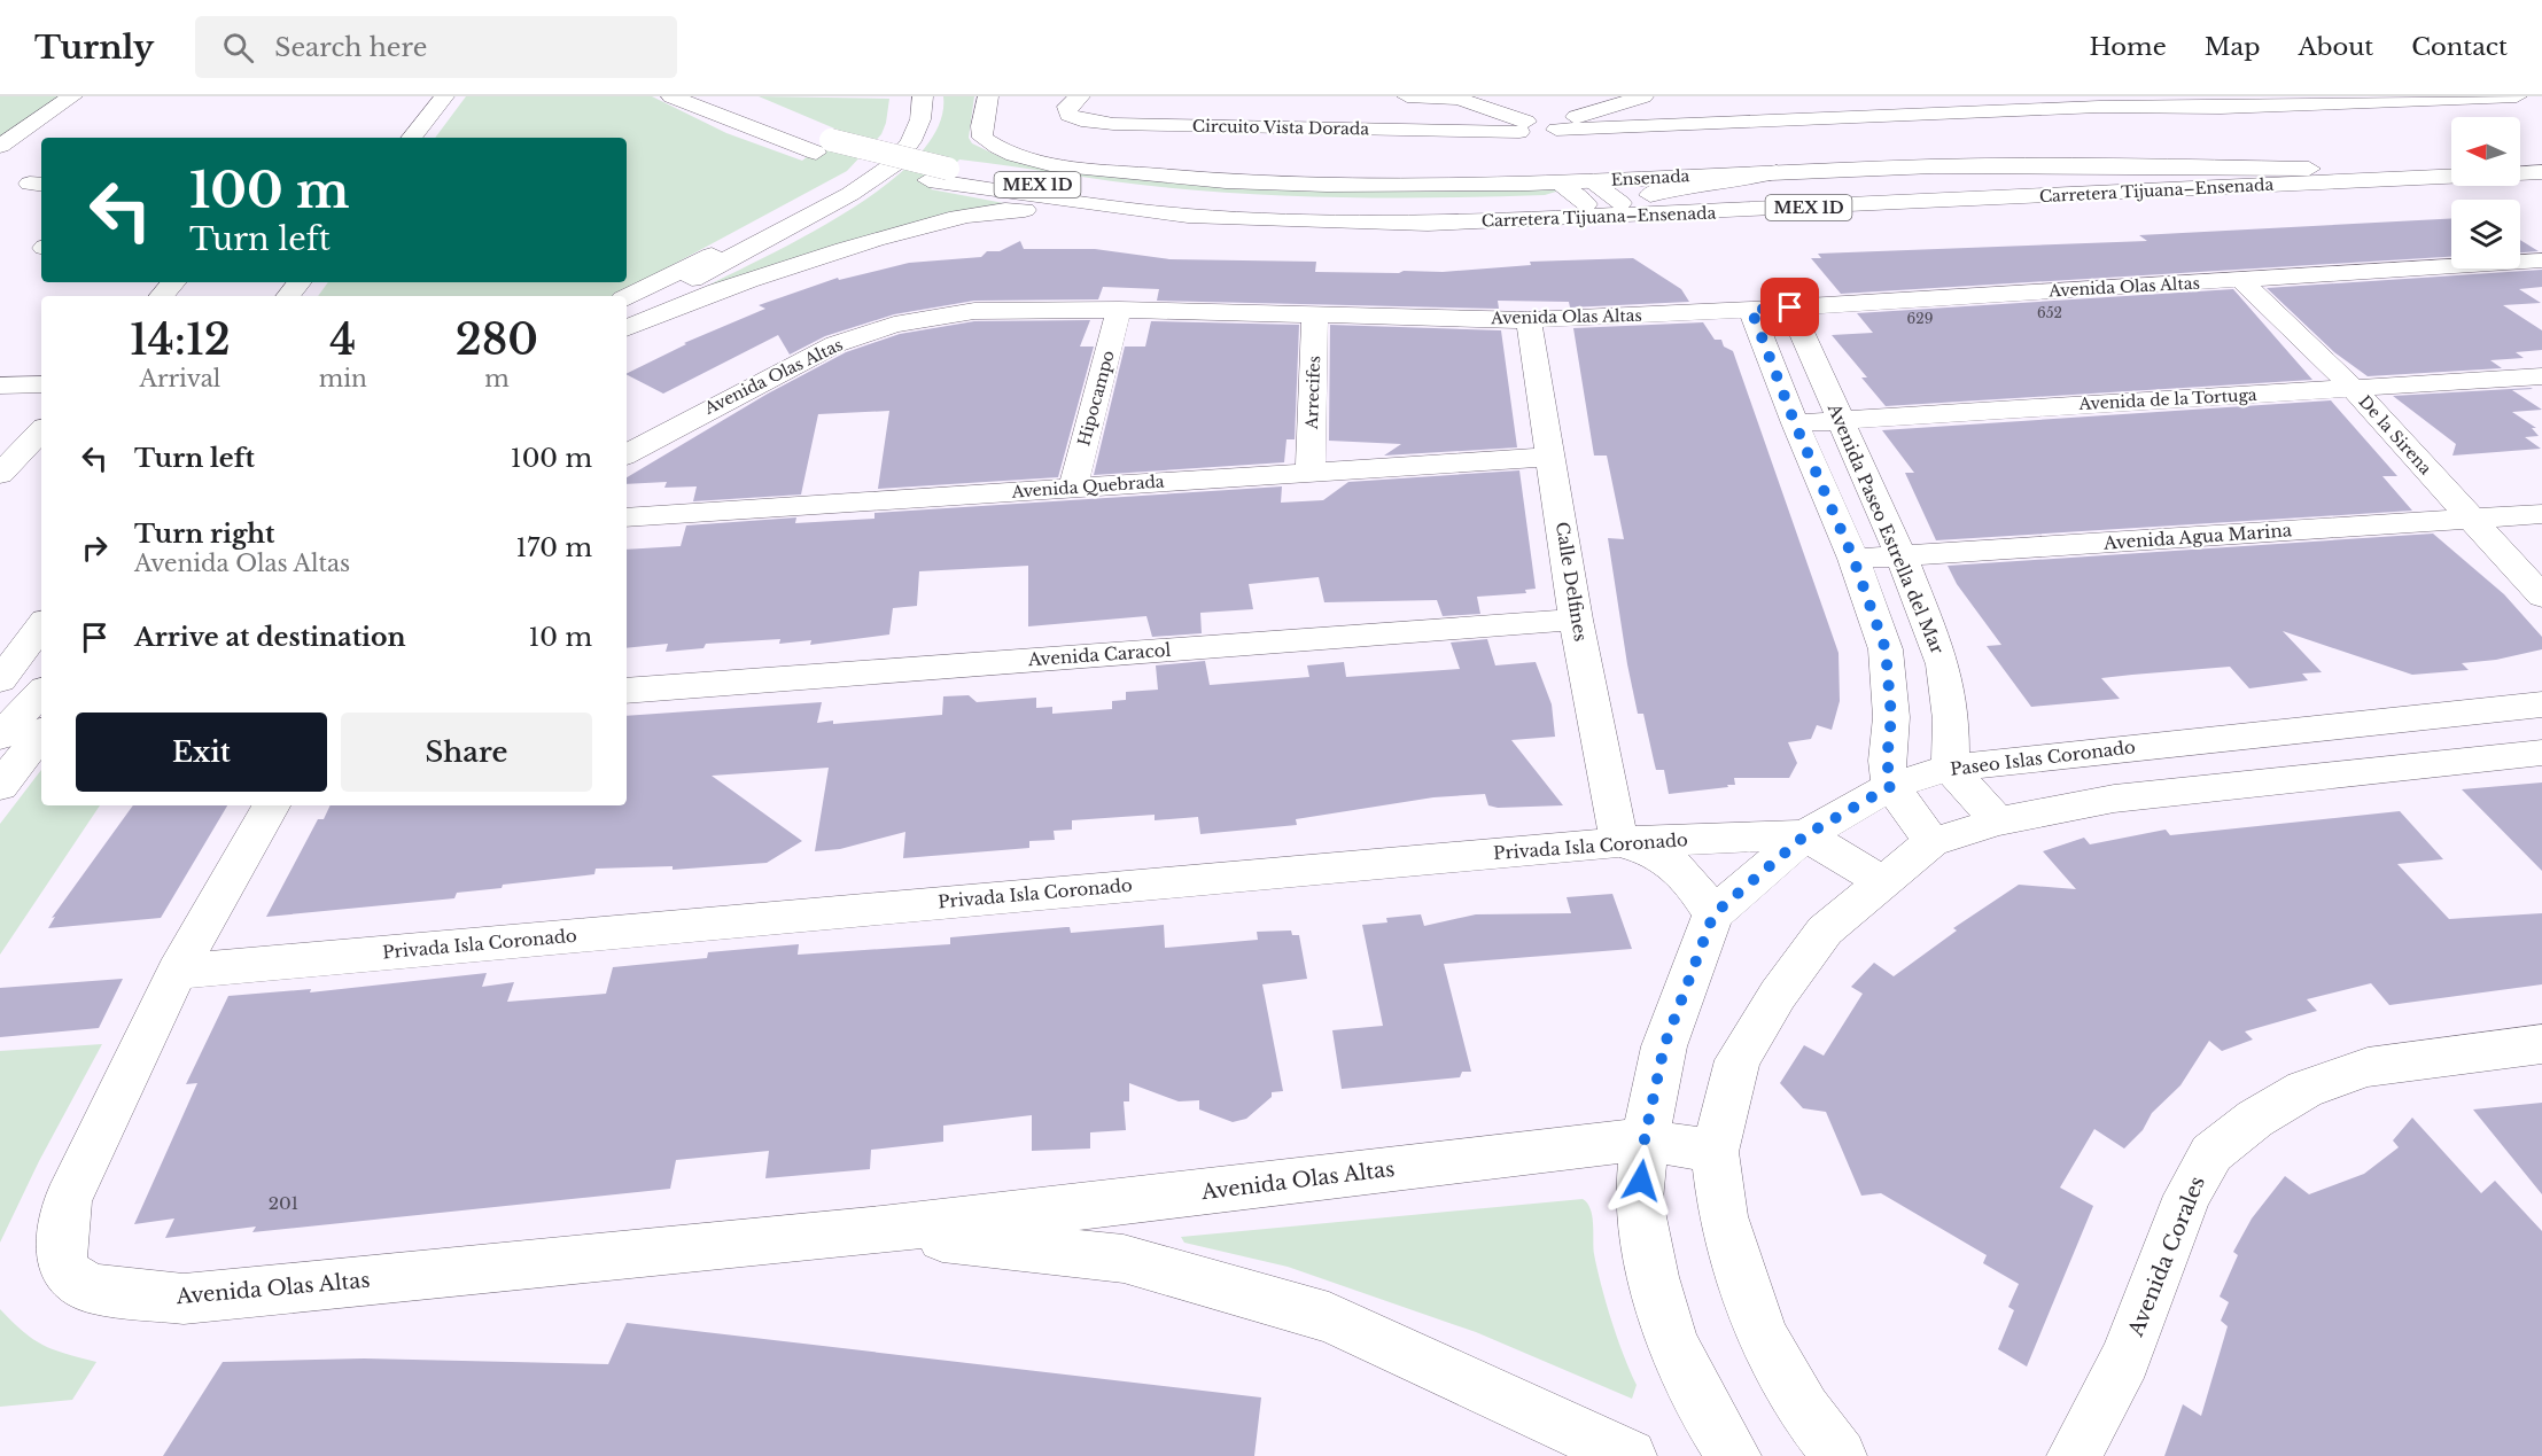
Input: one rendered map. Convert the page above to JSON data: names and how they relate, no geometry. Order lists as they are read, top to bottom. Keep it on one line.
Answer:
{"streets":{"main road":["Circuito Vista Dorada","Ensenada","MEX 1D","Carretera Tijuana–Ensenada","Avenida Olas Altas","Arrecifes","Hipocampo","Avenida de la Tortuga","De la Sirena","Avenida Quebrada","Avenida Paseo Estrella del Mar","Avenida Agua Marina","Calle Delfines","Avenida Caracol","Paseo Islas Coronado","Privada Isla Coronado","Avenida Corales"]},"crossings":[["Ensenada","Carretera Tijuana–Ensenada"],["Avenida Olas Altas","Arrecifes"],["Avenida Olas Altas","Hipocampo"],["Avenida Olas Altas","De la Sirena"],["Avenida Olas Altas","Avenida Paseo Estrella del Mar"],["Avenida Olas Altas","Calle Delfines"],["Avenida Olas Altas","Paseo Islas Coronado"],["Avenida Olas Altas","Privada Isla Coronado"],["Arrecifes","Avenida Quebrada"],["Hipocampo","Avenida Quebrada"],["Avenida de la Tortuga","De la Sirena"],["Avenida de la Tortuga","Avenida Paseo Estrella del Mar"],["De la Sirena","Avenida Agua Marina"],["Avenida Quebrada","Calle Delfines"],["Avenida Paseo Estrella del Mar","Avenida Agua Marina"],["Avenida Paseo Estrella del Mar","Paseo Islas Coronado"],["Calle Delfines","Avenida Caracol"],["Calle Delfines","Privada Isla Coronado"],["Paseo Islas Coronado","Privada Isla Coronado"]],"house_numbers":["652","629","201"],"north":"left","page":{"header":"Turnly","search":"Search here","nav":["Home","Map","About","Contact"],"turn":["100 m","Turn left"],"eta":["14:12","Arrival","4","min","280","m"],"list":[{"name":"Turn left","value":"100 m"},{"name":"Turn right","note":"Avenida Olas Altas","value":"170 m"},{"name":"Arrive at destination","value":"10 m"}],"buttons":["Exit","Share"]}}
